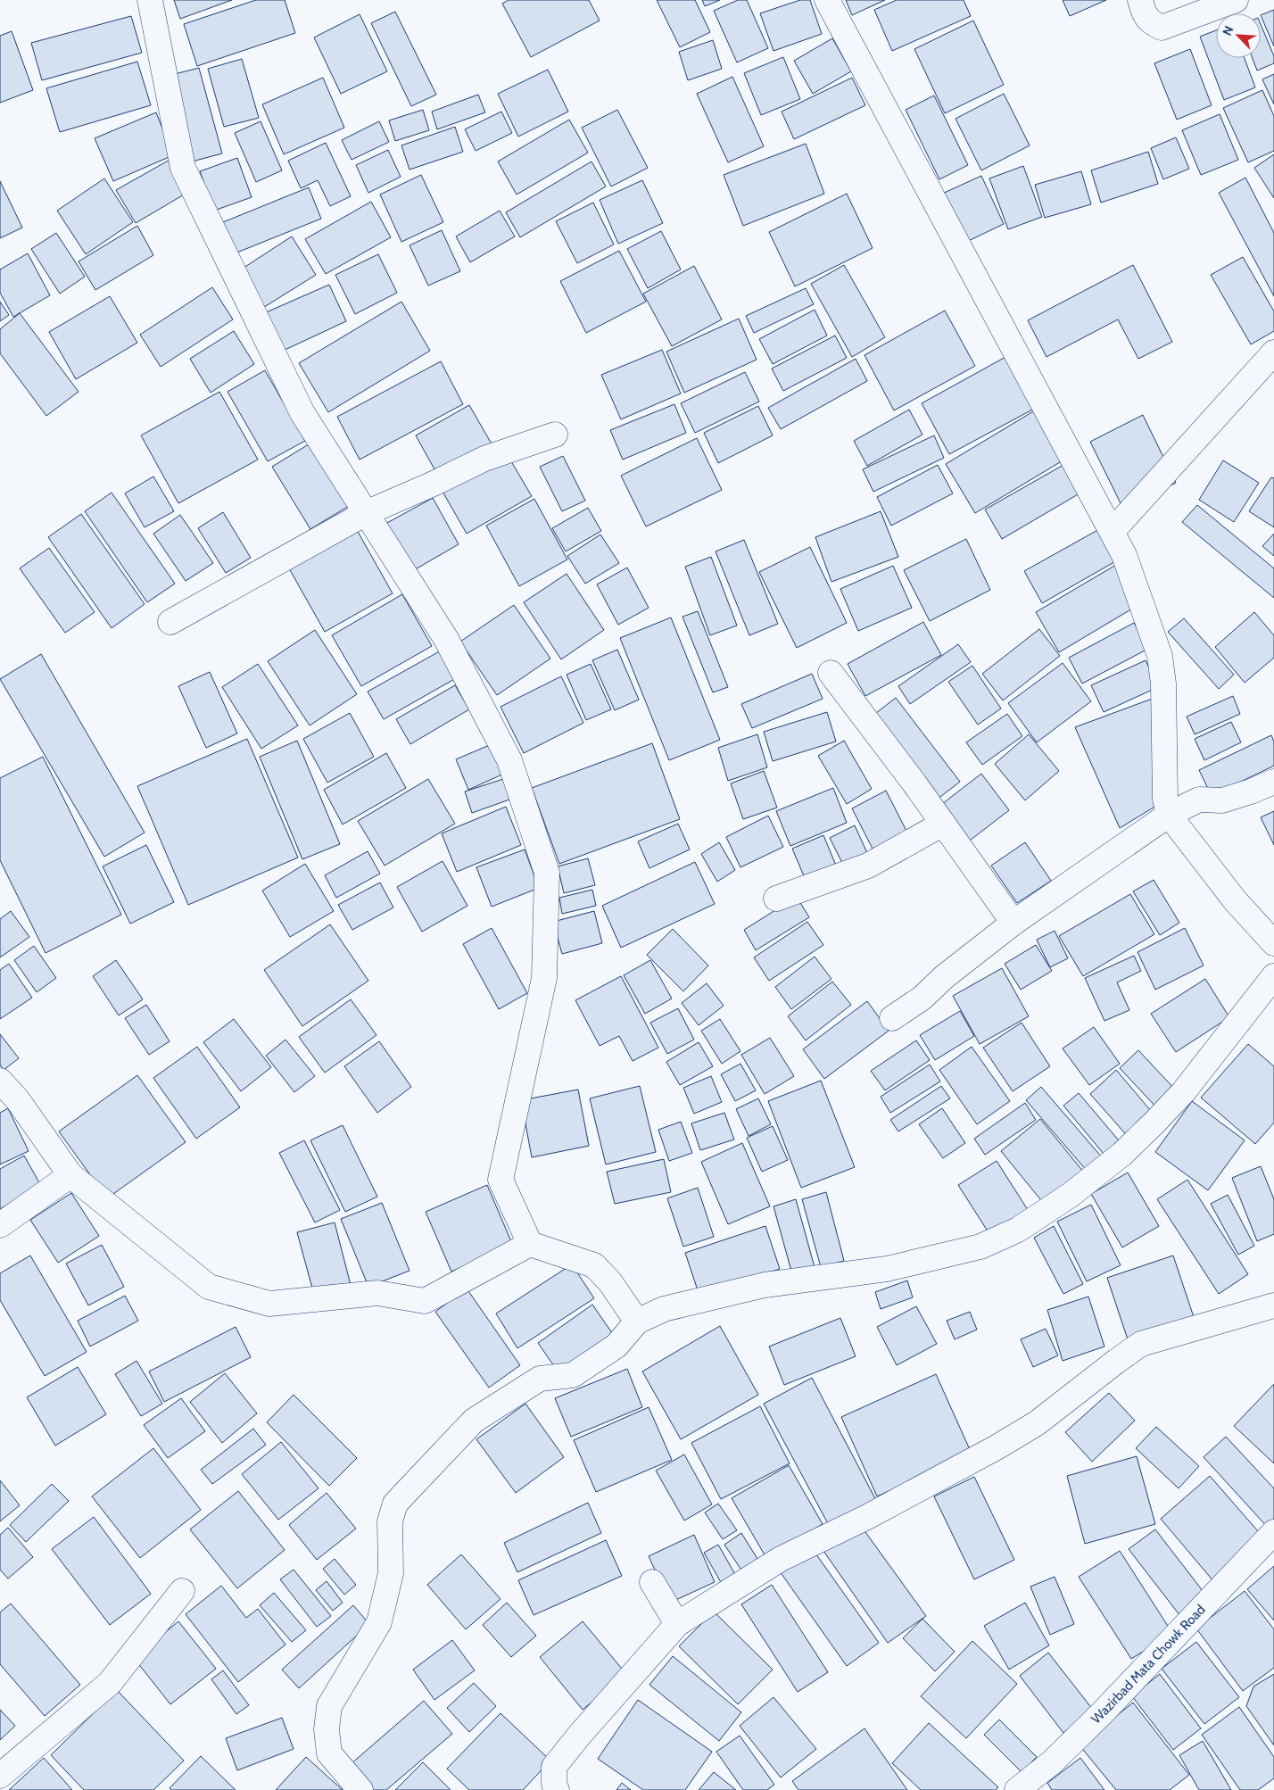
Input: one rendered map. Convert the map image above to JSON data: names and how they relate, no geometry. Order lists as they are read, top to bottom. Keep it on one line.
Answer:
{"streets":{"street":["Wazirbad Mata Chowk Road"]},"north":"top left"}
